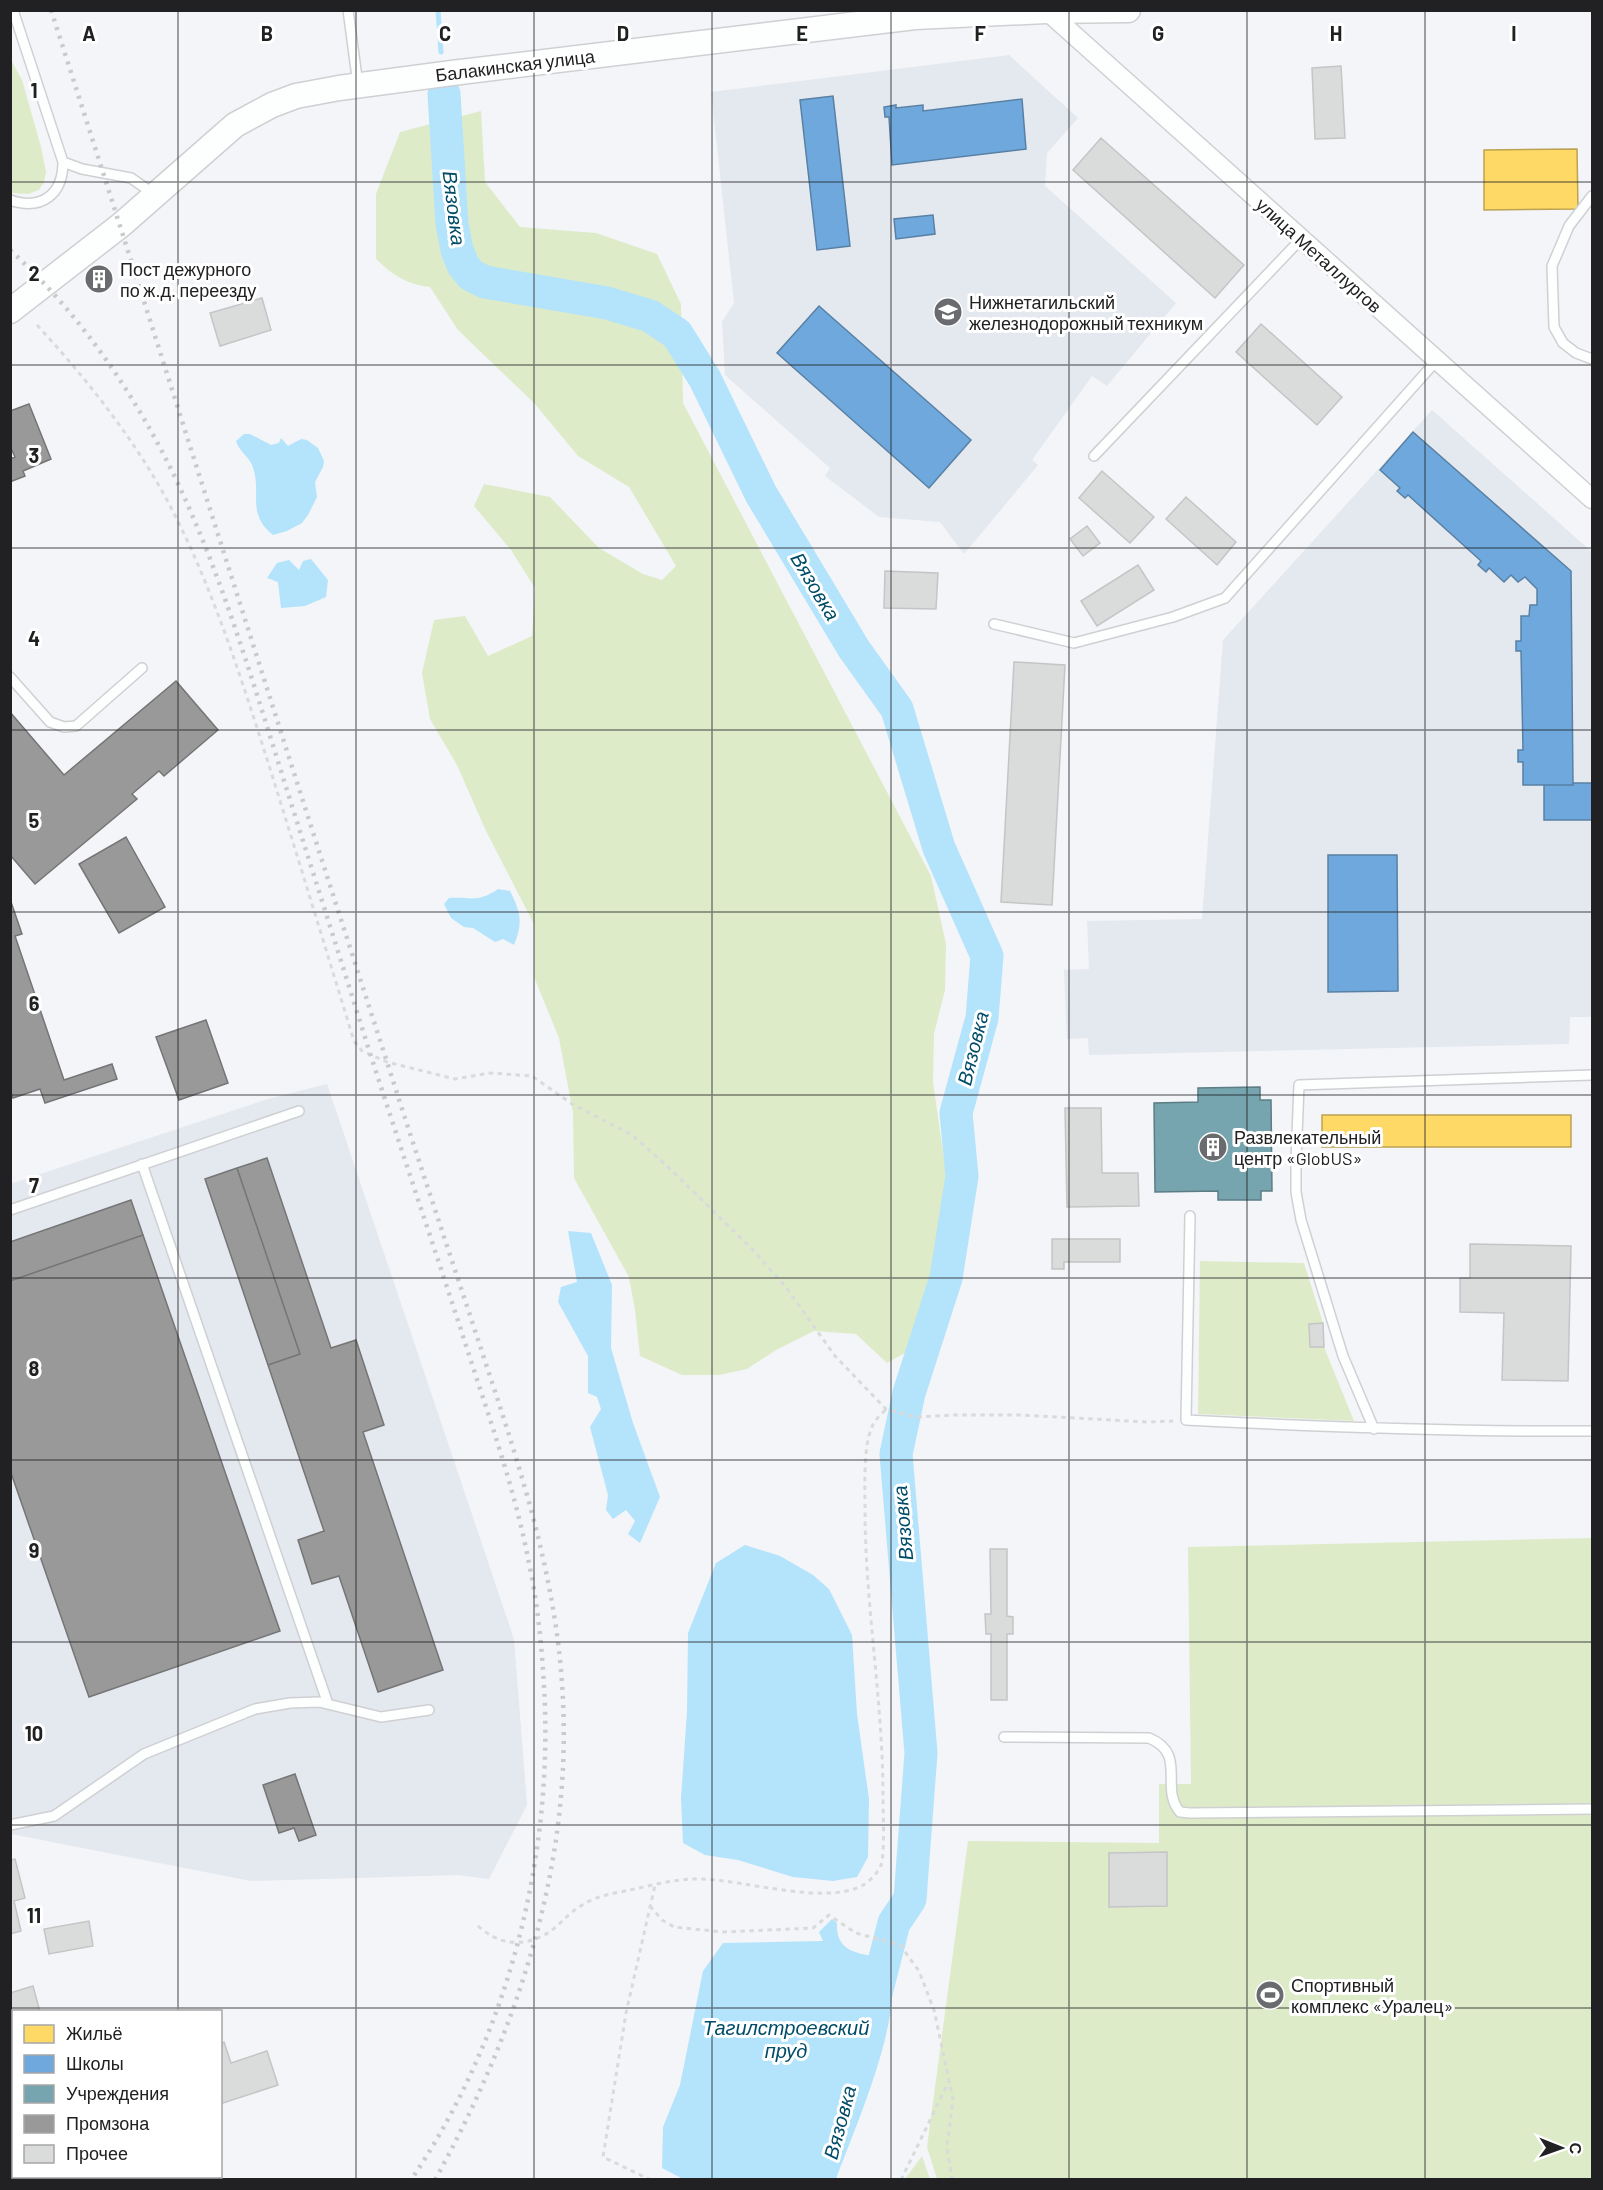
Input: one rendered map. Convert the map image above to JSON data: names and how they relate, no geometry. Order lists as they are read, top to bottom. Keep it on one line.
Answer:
{"streets":{"street":["Балакинская улица","улица Металлургов"]},"crossings":[["Балакинская улица","улица Металлургов"]],"water":["Вязовка","Тагилстроевский пруд"],"places":{"building":["Пост дежурного по ж.д. переезду","Развлекательный центр «GlobUS»"],"school or university":["Нижнетагильский железнодорожный техникум"],"sports":["Спортивный комплекс «Уралец»"]},"legend":["Жильё","Школы","Учреждения","Промзона","Прочее"],"north":"right","grid":{"columns":["A","B","C","D","E","F","G","H","I"],"rows":["1","2","3","4","5","6","7","8","9","10","11"]}}
